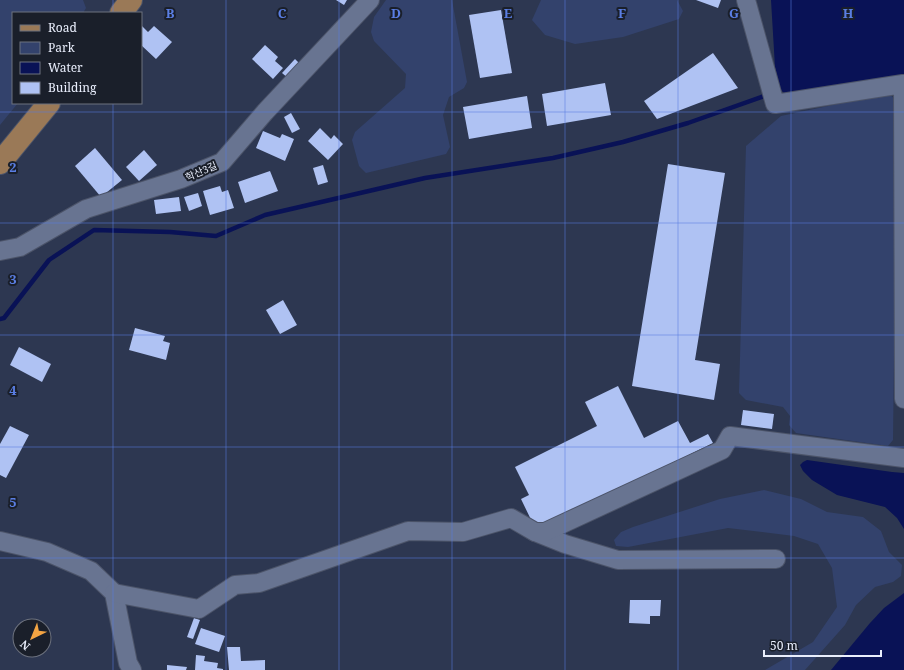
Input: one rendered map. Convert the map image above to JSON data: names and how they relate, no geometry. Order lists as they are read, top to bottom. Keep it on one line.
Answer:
{"streets":{"street":["학산3길"]},"legend":["Road","Park","Water","Building"],"scale_bar":"50 m","north":"bottom left","grid":{"columns":["B","C","D","E","F","G","H"],"rows":["2","3","4","5"]}}
